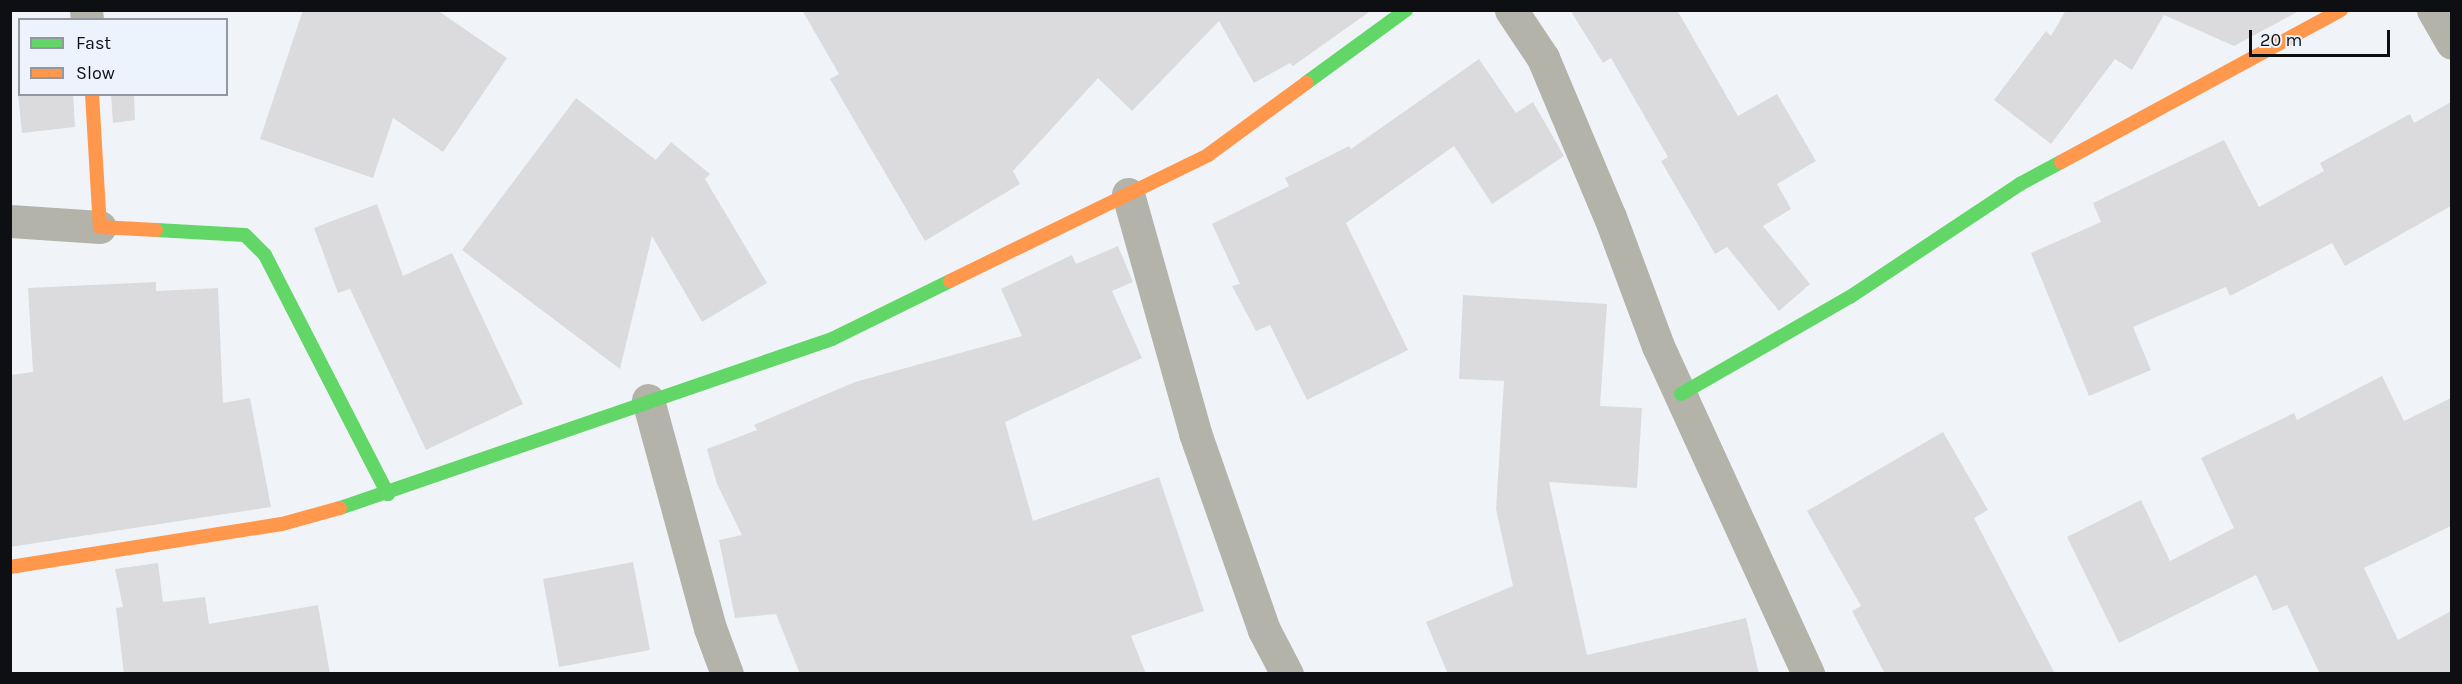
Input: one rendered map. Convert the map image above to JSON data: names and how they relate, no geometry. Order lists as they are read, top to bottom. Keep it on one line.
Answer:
{"legend":["Fast","Slow"],"scale_bar":"20 m"}
